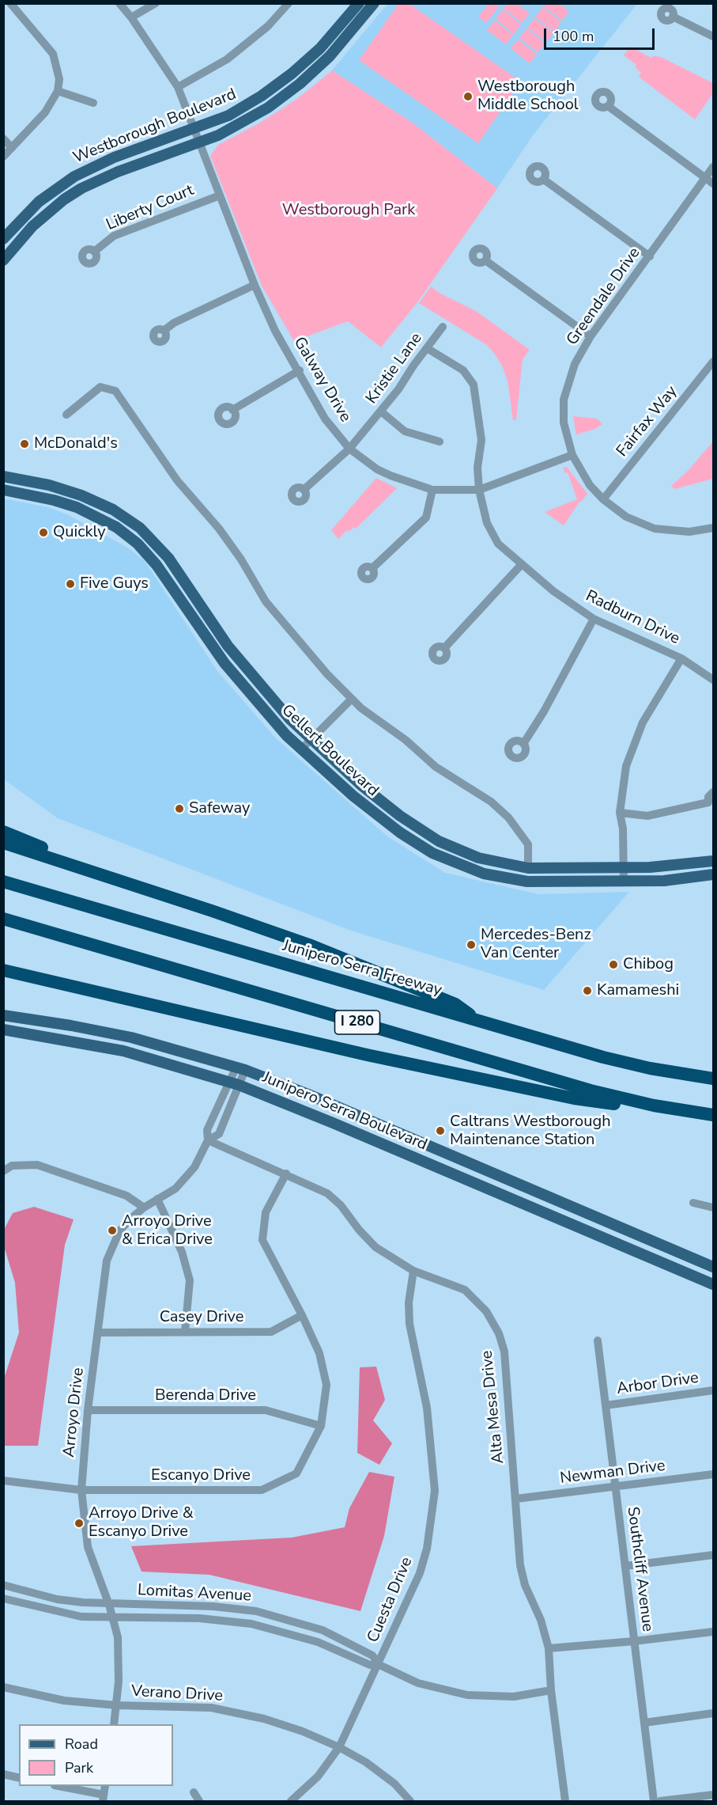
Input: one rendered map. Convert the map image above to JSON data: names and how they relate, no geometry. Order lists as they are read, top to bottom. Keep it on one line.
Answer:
{"streets":{"highway":["Junipero Serra Freeway","I 280"],"main road":["Westborough Boulevard","Gellert Boulevard","Junipero Serra Boulevard"],"street":["Liberty Court","Greendale Drive","Kristie Lane","Galway Drive","Fairfax Way","Radburn Drive","Casey Drive","Arbor Drive","Berenda Drive","Alta Mesa Drive","Arroyo Drive","Newman Drive","Escanyo Drive","Southcliff Avenue","Lomitas Avenue","Cuesta Drive","Verano Drive"]},"crossings":[["Westborough Boulevard","Galway Drive"],["Liberty Court","Galway Drive"],["Greendale Drive","Galway Drive"],["Greendale Drive","Fairfax Way"],["Kristie Lane","Galway Drive"],["Kristie Lane","Radburn Drive"],["Galway Drive","Radburn Drive"],["Junipero Serra Boulevard","Arroyo Drive"],["Casey Drive","Arroyo Drive"],["Casey Drive","Escanyo Drive"],["Arbor Drive","Southcliff Avenue"],["Berenda Drive","Arroyo Drive"],["Berenda Drive","Escanyo Drive"],["Alta Mesa Drive","Arroyo Drive"],["Alta Mesa Drive","Newman Drive"],["Alta Mesa Drive","Escanyo Drive"],["Alta Mesa Drive","Lomitas Avenue"],["Alta Mesa Drive","Cuesta Drive"],["Arroyo Drive","Escanyo Drive"],["Arroyo Drive","Lomitas Avenue"],["Arroyo Drive","Verano Drive"],["Newman Drive","Southcliff Avenue"],["Lomitas Avenue","Cuesta Drive"],["Cuesta Drive","Verano Drive"]],"parks":["Westborough Park"],"places":["Westborough Middle School","McDonald's","Quickly","Five Guys","Safeway","Mercedes-Benz Van Center","Chibog","Kamameshi","Caltrans Westborough Maintenance Station","Arroyo Drive & Erica Drive","Arroyo Drive & Escanyo Drive"],"legend":["Road","Park"],"scale_bar":"100 m"}
